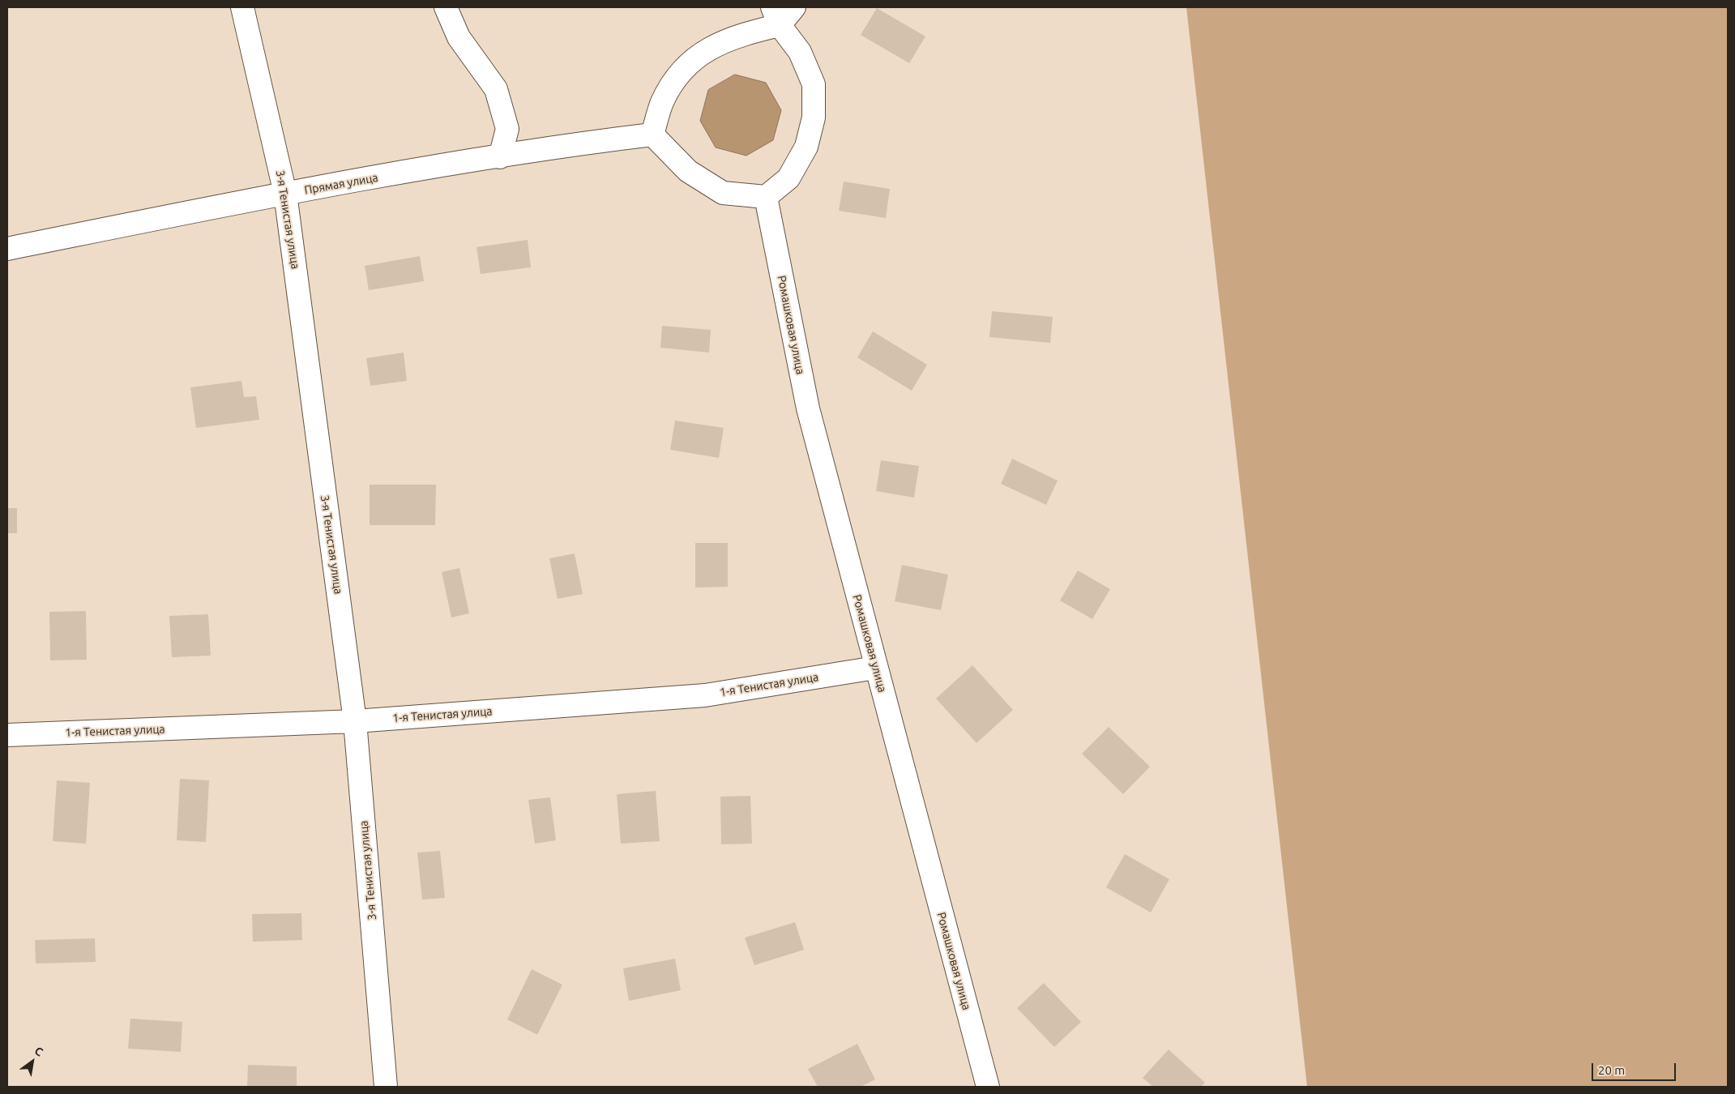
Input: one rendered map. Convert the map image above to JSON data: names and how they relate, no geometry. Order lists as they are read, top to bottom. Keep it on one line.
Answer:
{"streets":{"street":["Прямая улица","3-я Тенистая улица","Ромашковая улица","1-я Тенистая улица"]},"crossings":[["Прямая улица","3-я Тенистая улица"],["3-я Тенистая улица","1-я Тенистая улица"],["Ромашковая улица","1-я Тенистая улица"]],"scale_bar":"20 m","north":"top right"}
